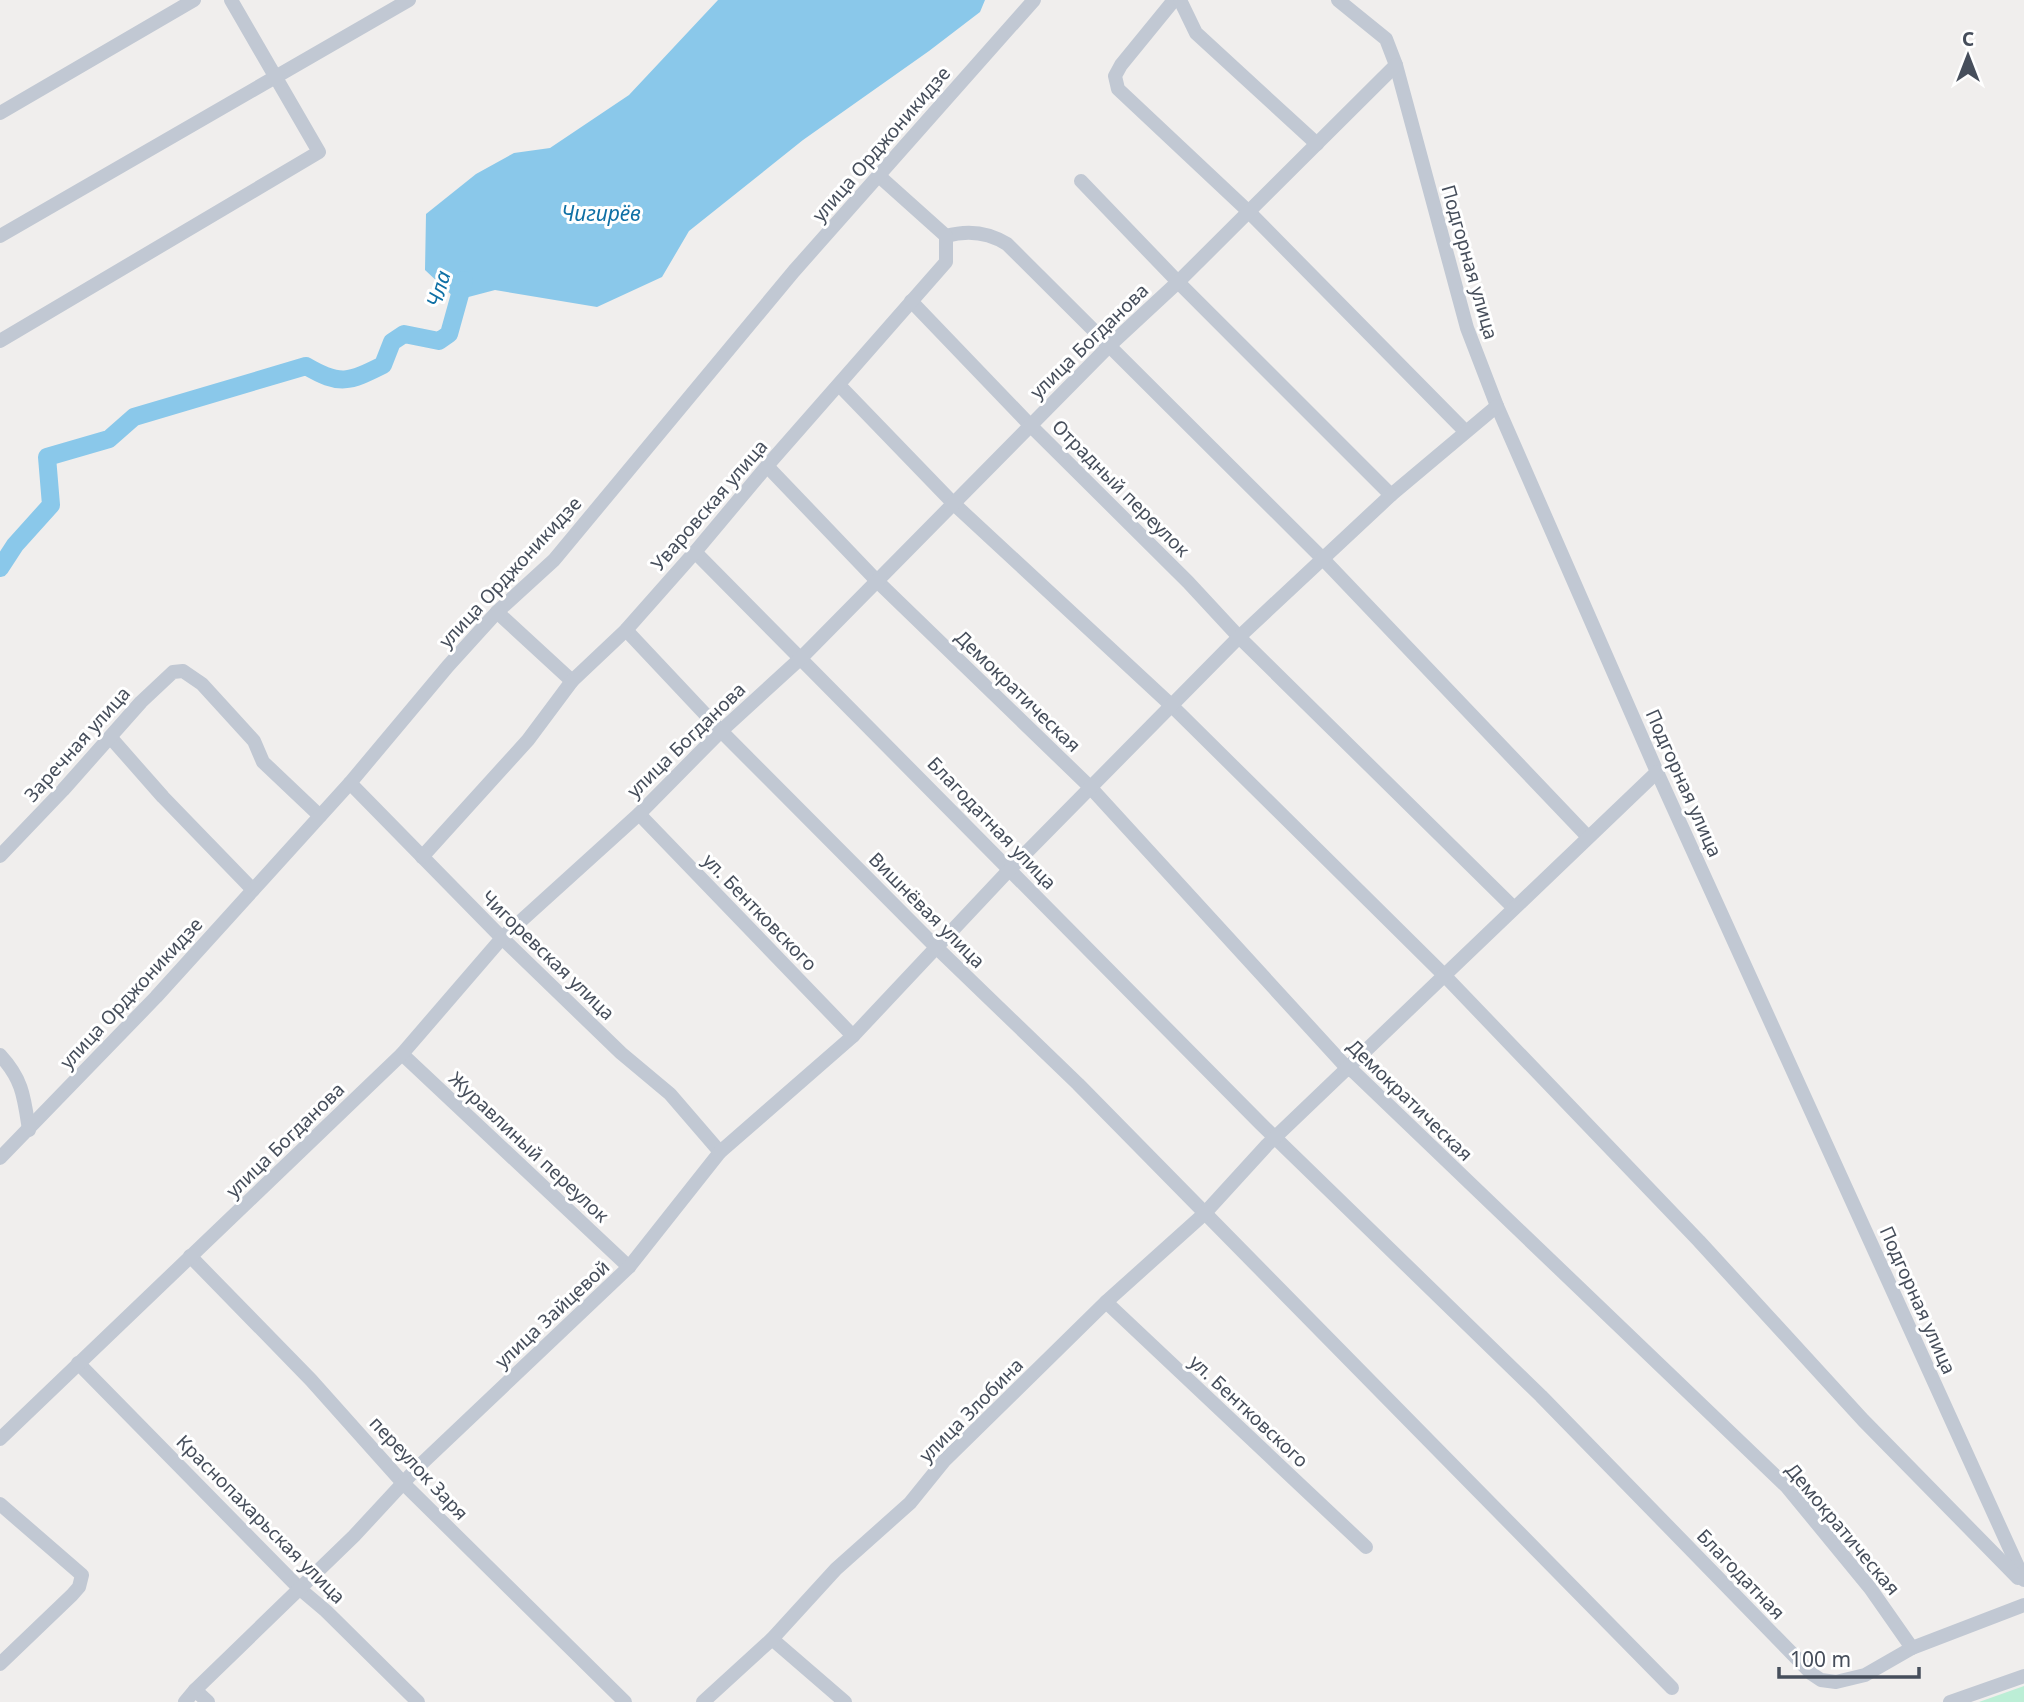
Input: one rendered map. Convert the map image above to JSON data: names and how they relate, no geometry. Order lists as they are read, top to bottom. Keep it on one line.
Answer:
{"streets":{"street":["улица Орджоникидзе","Подгорная улица","улица Богданова","Отрадный переулок","Уваровская улица","Демократическая","Заречная улица","Благодатная улица","Вишнёвая улица","ул. Бентковского","Чигоревская улица","Журавлиный переулок","улица Зайцевой","улица Злобина","переулок Заря","Краснопахарьская улица","Благодатная"]},"crossings":[["улица Орджоникидзе","Заречная улица"],["улица Орджоникидзе","Чигоревская улица"],["Подгорная улица","улица Богданова"],["Подгорная улица","улица Зайцевой"],["Подгорная улица","улица Злобина"],["улица Богданова","Отрадный переулок"],["улица Богданова","Демократическая"],["улица Богданова","Благодатная улица"],["улица Богданова","Вишнёвая улица"],["улица Богданова","ул. Бентковского"],["улица Богданова","Чигоревская улица"],["улица Богданова","Журавлиный переулок"],["улица Богданова","переулок Заря"],["улица Богданова","Краснопахарьская улица"],["Отрадный переулок","Уваровская улица"],["Отрадный переулок","улица Зайцевой"],["Отрадный переулок","улица Злобина"],["Уваровская улица","Демократическая"],["Уваровская улица","Благодатная улица"],["Уваровская улица","Вишнёвая улица"],["Уваровская улица","Чигоревская улица"],["Демократическая","улица Зайцевой"],["Демократическая","улица Злобина"],["Демократическая","Благодатная"],["Благодатная улица","улица Зайцевой"],["Благодатная улица","улица Злобина"],["Благодатная улица","Благодатная"],["Вишнёвая улица","улица Зайцевой"],["Вишнёвая улица","улица Злобина"],["ул. Бентковского","улица Зайцевой"],["ул. Бентковского","улица Злобина"],["Чигоревская улица","улица Зайцевой"],["Журавлиный переулок","улица Зайцевой"],["улица Зайцевой","переулок Заря"],["улица Зайцевой","Краснопахарьская улица"]],"water":["Чигирёв","Чла"],"scale_bar":"100 m","north":"top"}
